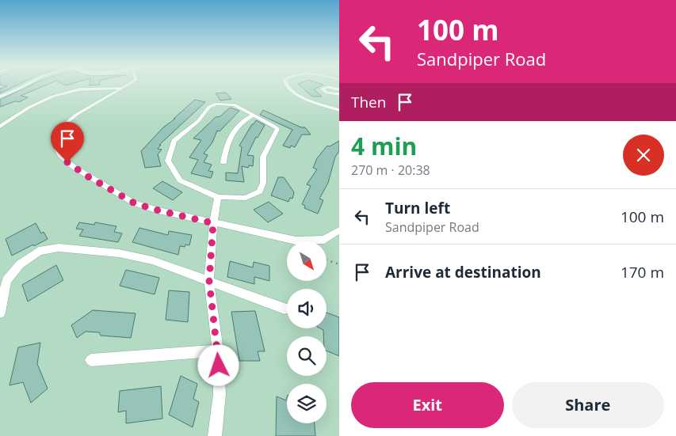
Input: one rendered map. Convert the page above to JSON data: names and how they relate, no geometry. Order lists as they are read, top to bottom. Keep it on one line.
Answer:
{"north":"bottom right","page":{"turn":["100 m","Sandpiper Road"],"then":"Then","heading":["4 min","270 m · 20:38"],"list":[{"name":"Turn left","note":"Sandpiper Road","value":"100 m"},{"name":"Arrive at destination","value":"170 m"}],"buttons":["Exit","Share"]}}
